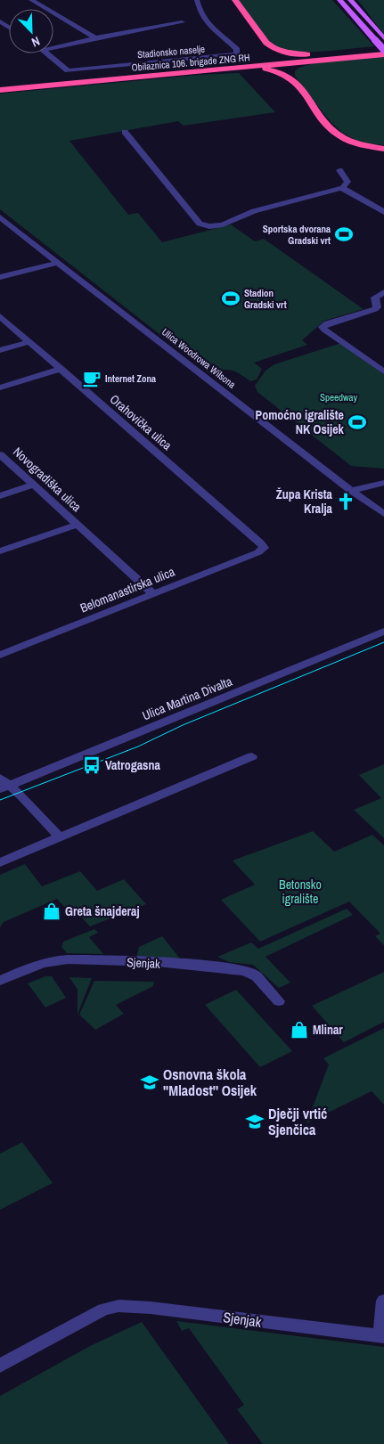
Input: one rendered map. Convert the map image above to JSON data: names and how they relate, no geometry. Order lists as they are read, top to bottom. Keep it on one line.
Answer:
{"streets":{"highway":["Obilaznica 106. brigade ZNG RH"],"street":["Stadionsko naselje","Ulica Woodrowa Wilsona","Orahovička ulica","Novogradiška ulica","Belomanastirska ulica","Ulica Martina Divalta","Sjenjak"]},"crossings":[["Orahovička ulica","Belomanastirska ulica"],["Novogradiška ulica","Belomanastirska ulica"]],"parks":["Speedway","Betonsko igralište"],"places":{"sports":["Sportska dvorana Gradski vrt","Stadion Gradski vrt","Pomoćno igralište NK Osijek"],"cafe":["Internet Zona"],"church":["Župa Krista Kralja"],"bus stop":["Vatrogasna"],"shop":["Greta šnajderaj","Mlinar"],"school or university":["Osnovna škola ''Mladost'' Osijek","Dječji vrtić Sjenčica"]},"north":"bottom right"}
